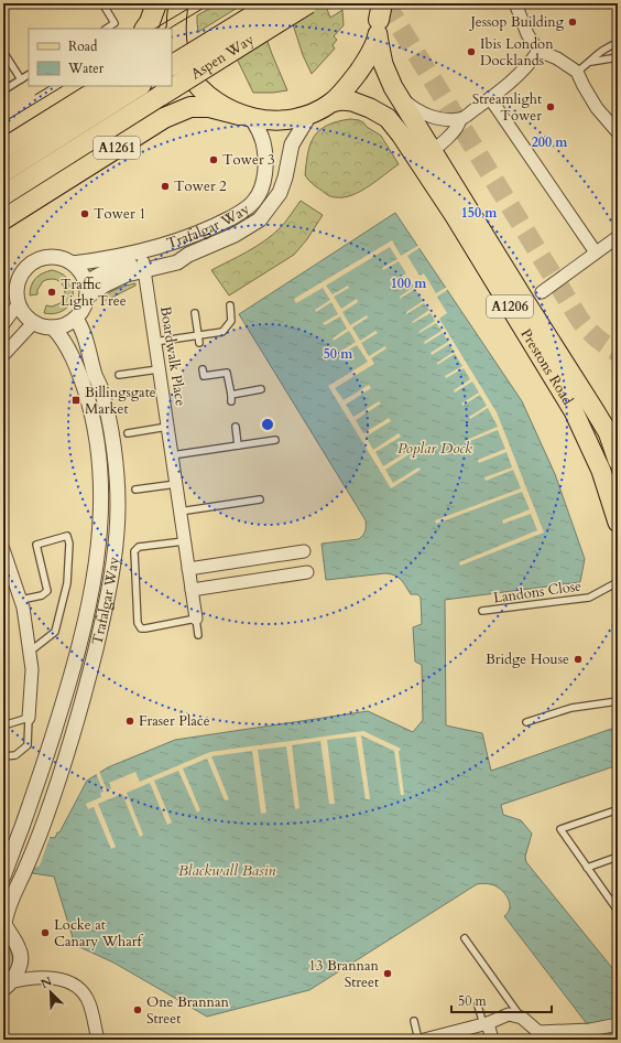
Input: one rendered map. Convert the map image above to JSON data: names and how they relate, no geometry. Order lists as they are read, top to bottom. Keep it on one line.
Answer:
{"streets":{"highway":["Aspen Way","A1261"],"main road":["A1206","Prestons Road"],"street":["Trafalgar Way","Boardwalk Place"],"lane":["Landons Close"]},"crossings":[["A1261","Trafalgar Way"],["A1261","A1206"],["Trafalgar Way","A1206"],["Trafalgar Way","Boardwalk Place"],["A1206","Prestons Road"]],"water":["Poplar Dock","Blackwall Basin"],"places":{"other":["Jessop Building","Ibis London Docklands","Streamlight Tower","Tower 3","Tower 2","Tower 1","Traffic Light Tree","Bridge House","Fraser Place","Locke at Canary Wharf","13 Brannan Street","One Brannan Street"],"transit":["Billingsgate Market"]},"legend":["Road","Water"],"scale_bar":"50 m","north":"top left","rings":["200 m","150 m","100 m","50 m"]}
